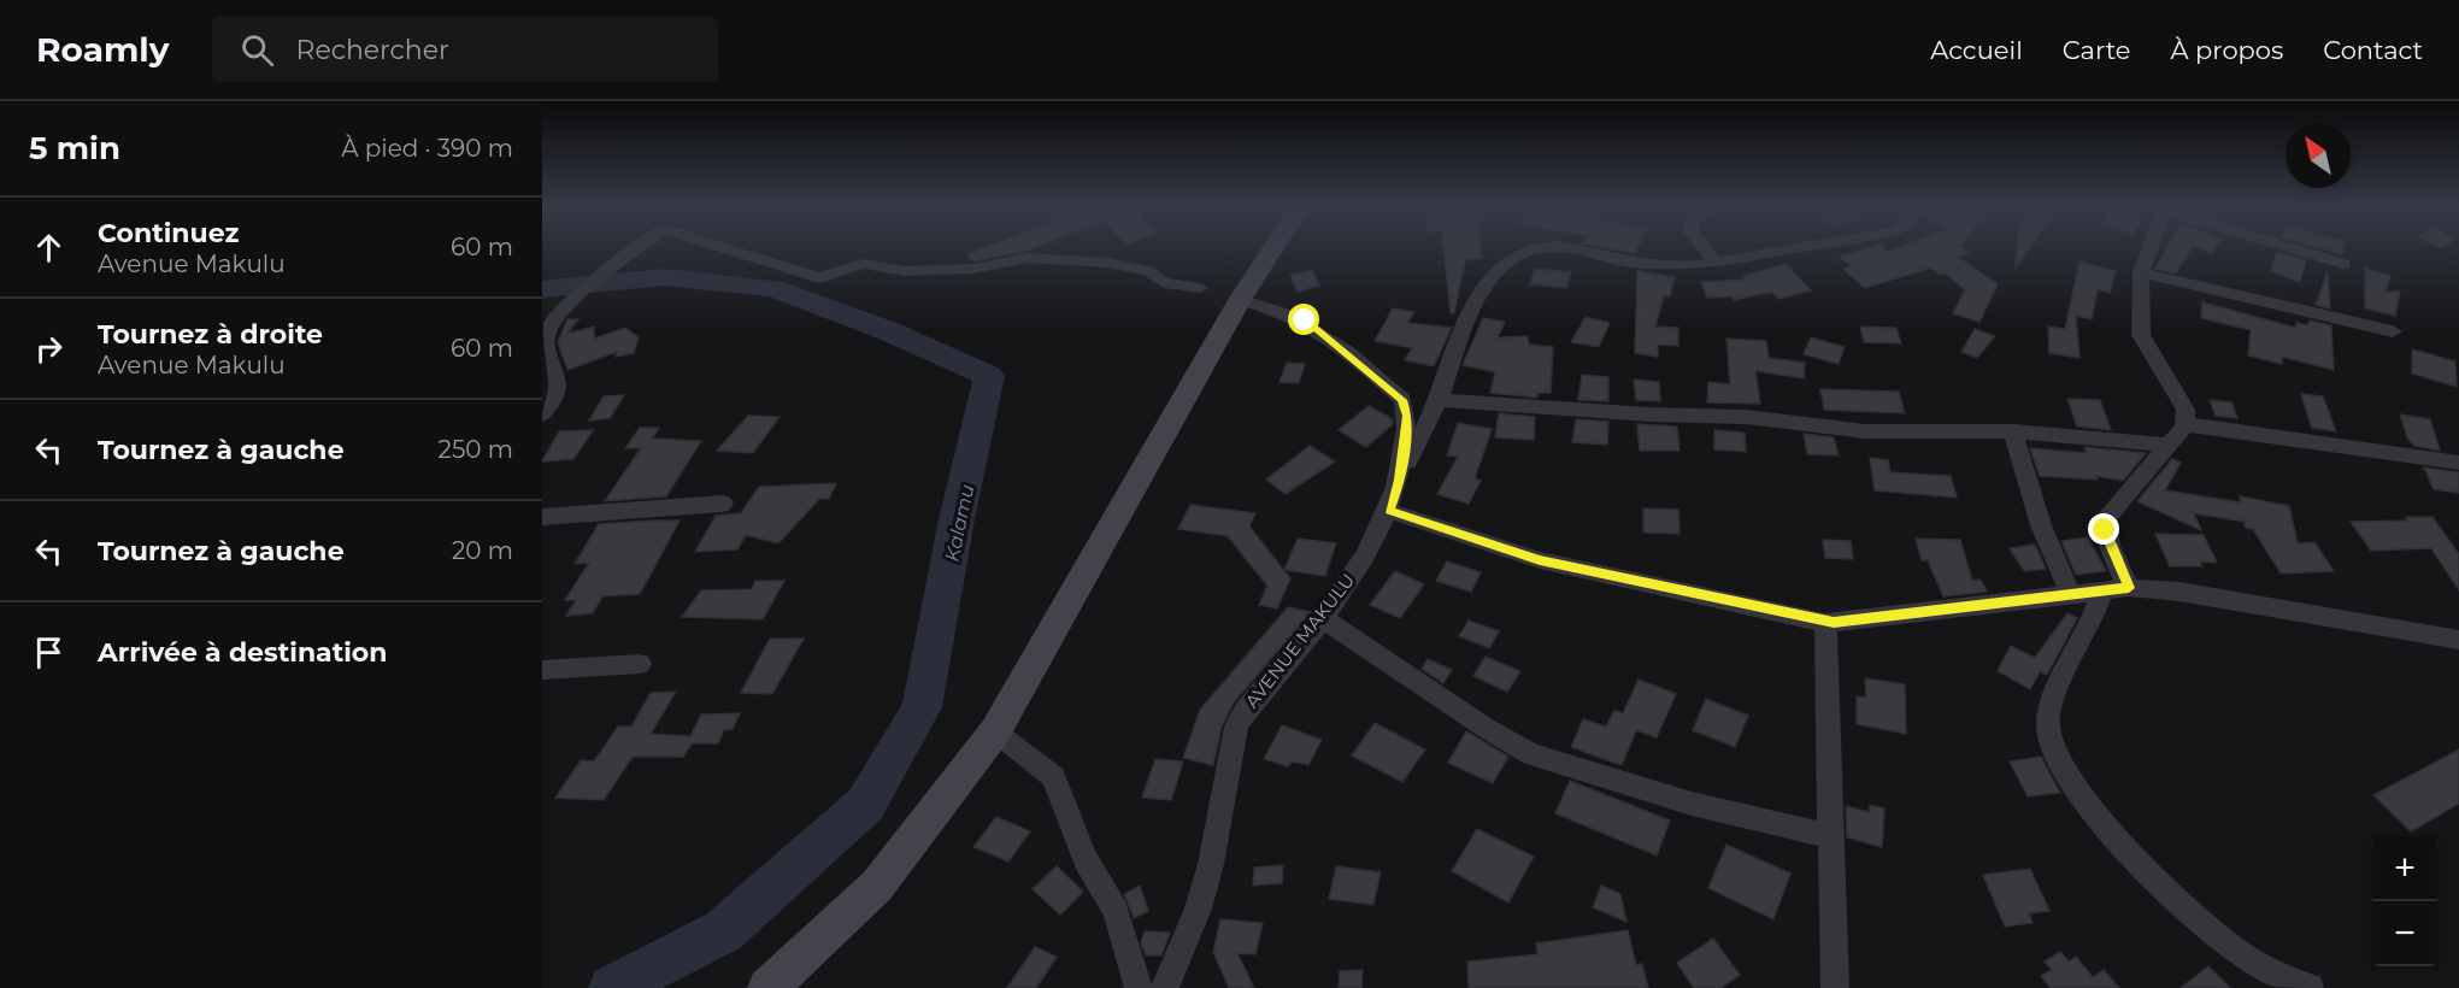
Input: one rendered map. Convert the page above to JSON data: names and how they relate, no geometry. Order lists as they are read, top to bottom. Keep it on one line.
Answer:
{"streets":{"street":["AVENUE MAKULU"]},"water":["Kalamu"],"north":"top left","page":{"header":"Roamly","search":"Rechercher","nav":["Accueil","Carte","À propos","Contact"],"heading":["5 min","À pied · 390 m"],"list":[["Continuez","Avenue Makulu","60 m"],["Tournez à droite","Avenue Makulu","60 m"],["Tournez à gauche","250 m"],["Tournez à gauche","20 m"],"Arrivée à destination"],"map_buttons":["+","−"]}}
